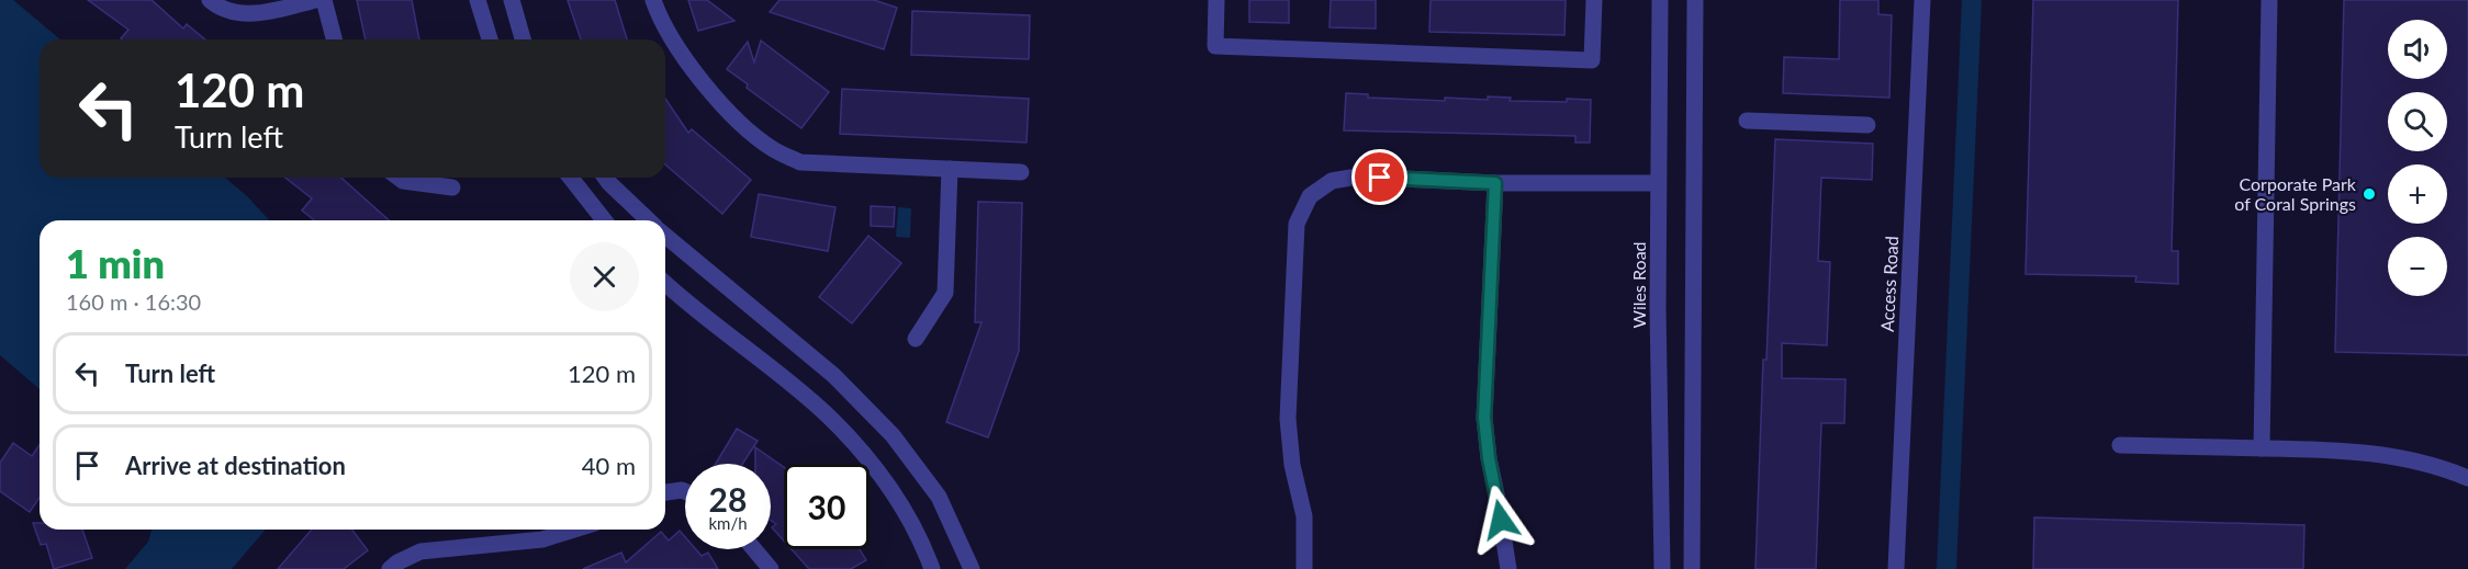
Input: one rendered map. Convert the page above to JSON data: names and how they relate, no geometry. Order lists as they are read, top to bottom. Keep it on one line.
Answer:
{"streets":{"street":["Access Road","Wiles Road"]},"places":["Corporate Park of Coral Springs"],"page":{"map_buttons":["+","−"],"turn":["120 m","Turn left"],"heading":["1 min","160 m · 16:30"],"list":[{"name":"Turn left","value":"120 m"},{"name":"Arrive at destination","value":"40 m"}],"speed":"28 km/h","limit":"30"}}
